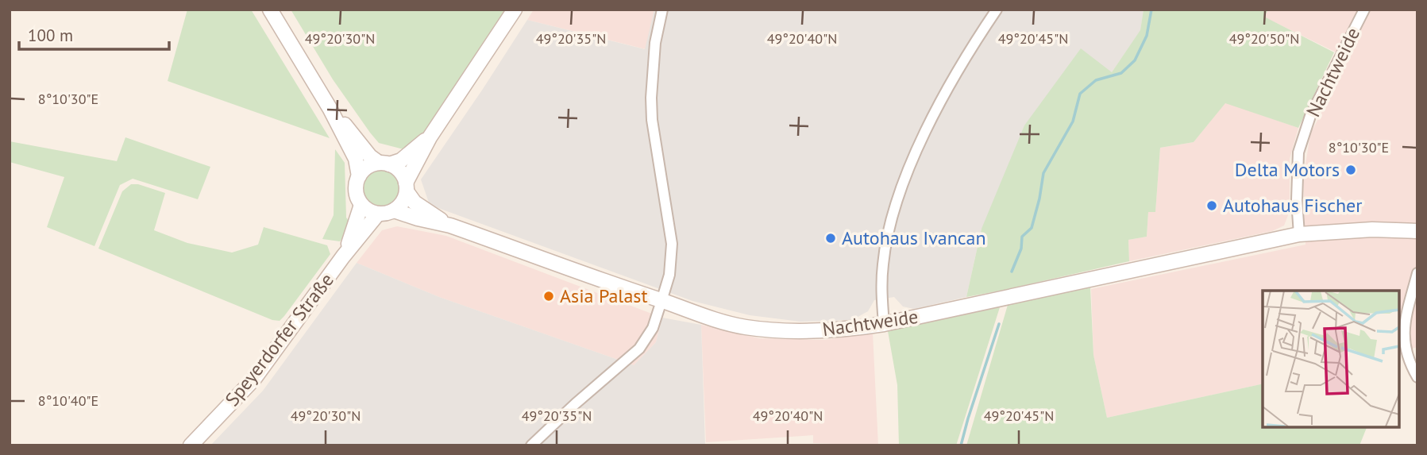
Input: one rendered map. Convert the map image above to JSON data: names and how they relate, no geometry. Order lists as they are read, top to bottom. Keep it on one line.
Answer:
{"streets":{"street":["Nachtweide","Speyerdorfer Straße"]},"crossings":[["Nachtweide","Speyerdorfer Straße"]],"places":["Delta Motors","Autohaus Fischer","Autohaus Ivancan","Asia Palast"],"scale_bar":"100 m","coordinates":["49°20'30\"N","49°20'35\"N","49°20'40\"N","49°20'45\"N","49°20'50\"N","8°10'30\"E","8°10'40\"E"]}
